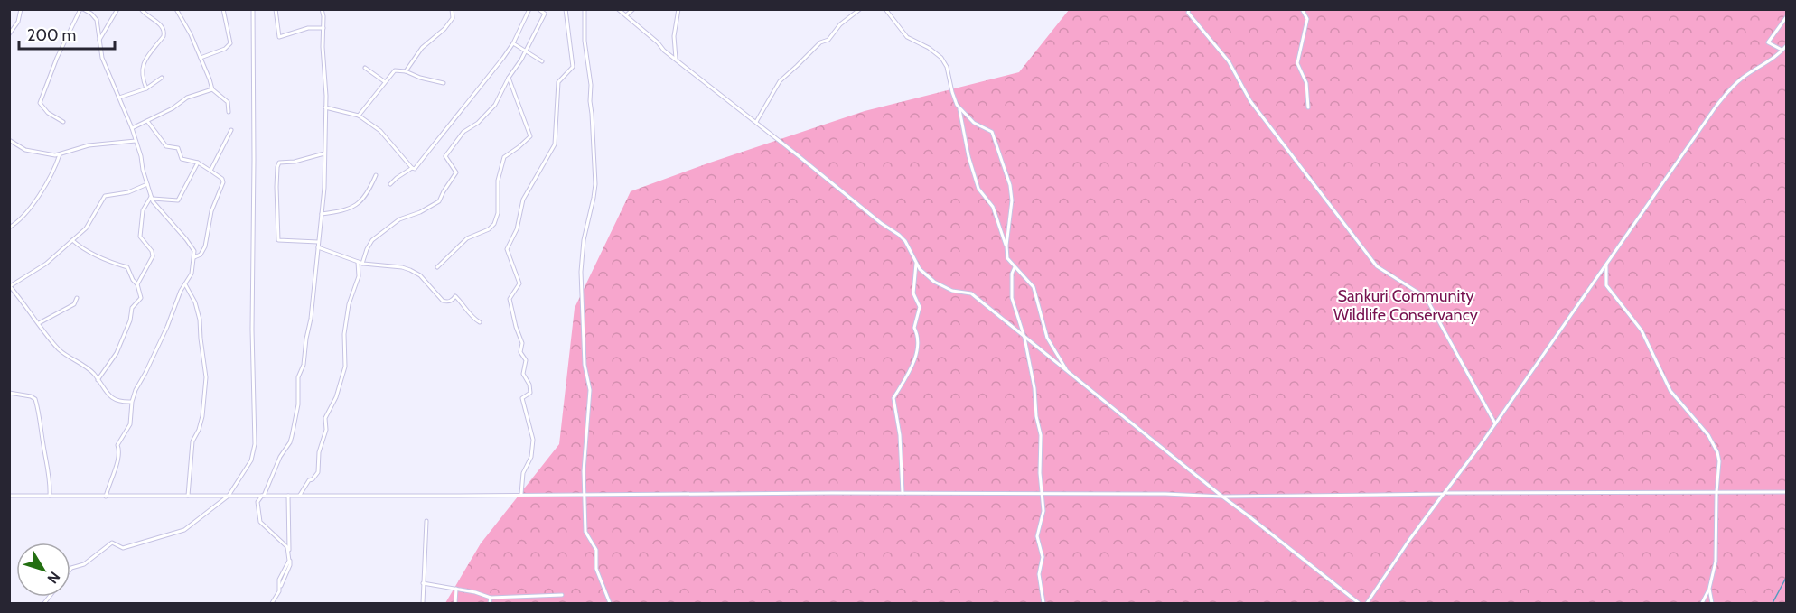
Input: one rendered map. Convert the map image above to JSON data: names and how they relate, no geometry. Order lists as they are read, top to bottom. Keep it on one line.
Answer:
{"parks":["Sankuri Community Wildlife Conservancy"],"scale_bar":"200 m","north":"bottom right"}
